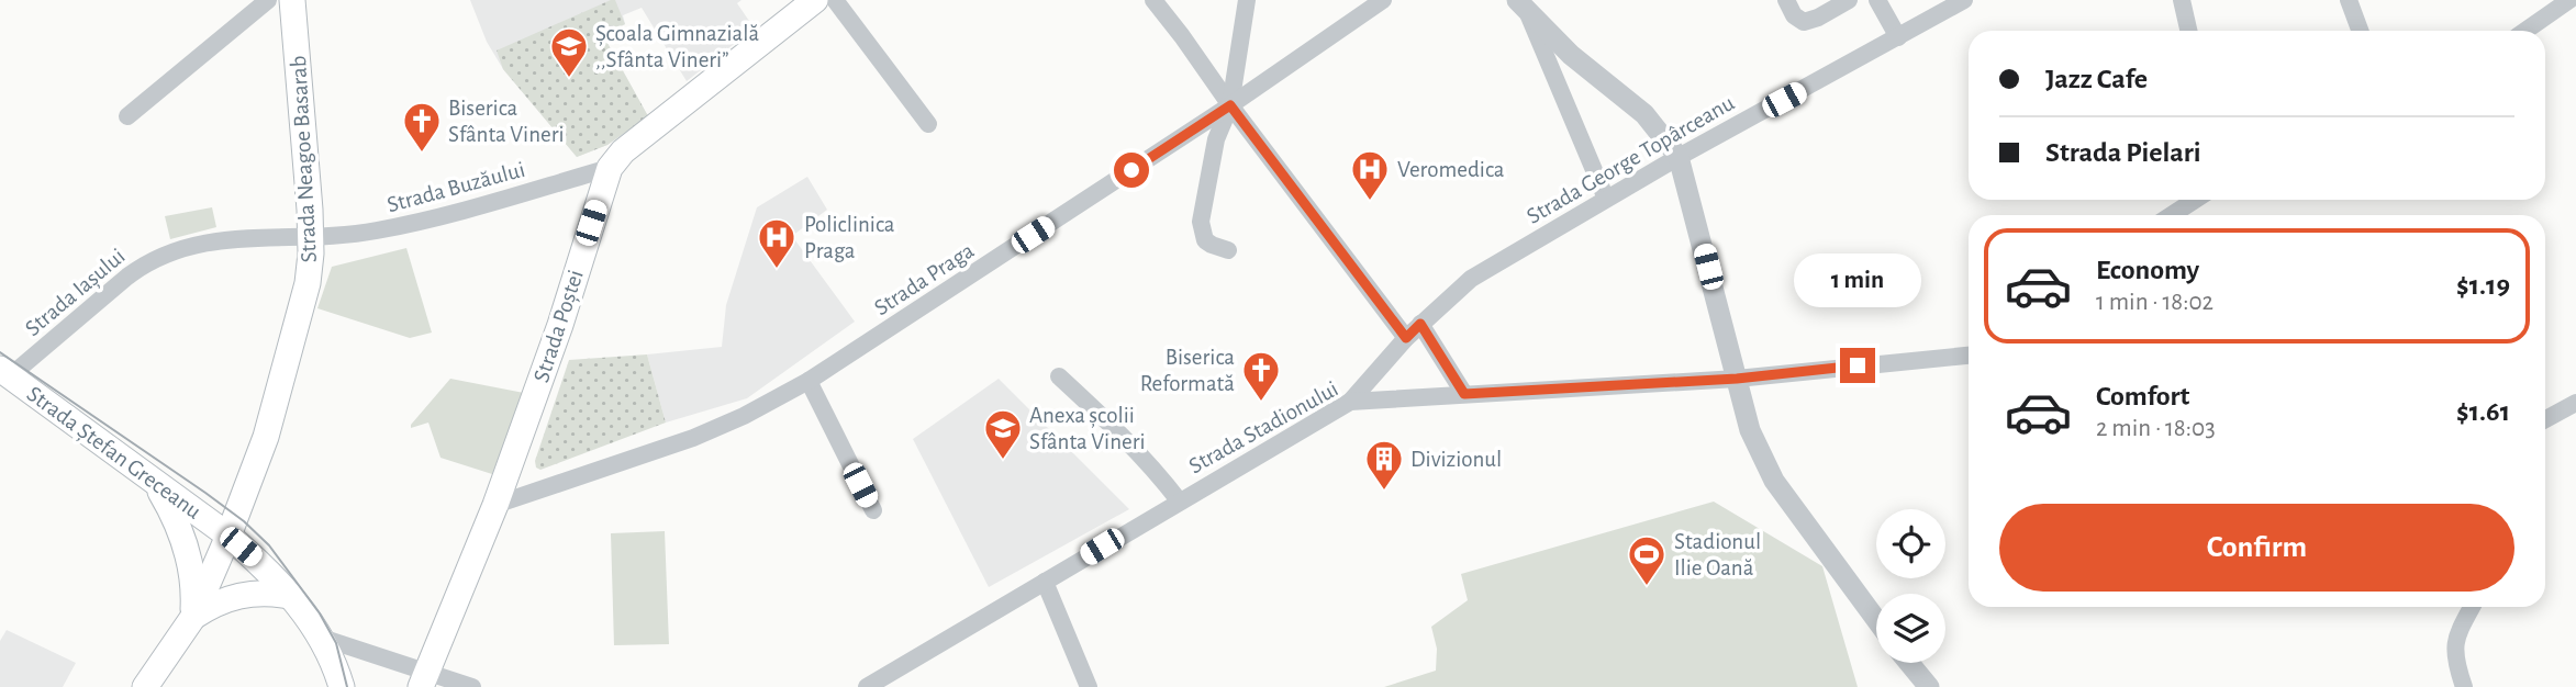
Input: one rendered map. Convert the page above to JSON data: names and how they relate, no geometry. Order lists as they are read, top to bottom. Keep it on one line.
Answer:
{"streets":{"main road":["Strada Neagoe Basarab","Strada Poștei","Strada Ștefan Greceanu"],"street":["Strada George Topârceanu","Strada Buzăului","Strada Praga","Strada Iașului","Strada Stadionului"]},"crossings":[["Strada Neagoe Basarab","Strada Buzăului"],["Strada Neagoe Basarab","Strada Iașului"],["Strada Neagoe Basarab","Strada Ștefan Greceanu"],["Strada George Topârceanu","Strada Stadionului"],["Strada Buzăului","Strada Iașului"],["Strada Buzăului","Strada Poștei"],["Strada Praga","Strada Poștei"],["Strada Iașului","Strada Ștefan Greceanu"]],"places":{"school or university":["Școala Gimnazială ,,Sfânta Vineri”","Anexa școlii Sfânta Vineri"],"church":["Biserica Sfânta Vineri","Biserica Reformată"],"hospital":["Veromedica","Policlinica Praga"],"building":["Divizionul"],"sports":["Stadionul Ilie Oană"]},"page":{"banner":["Jazz Cafe","Strada Pielari"],"list":[{"name":"Economy","note":"1 min · 18:02","value":"$1.19"},{"name":"Comfort","note":"2 min · 18:03","value":"$1.61"}],"bubble":"1 min","buttons":"Confirm"}}
